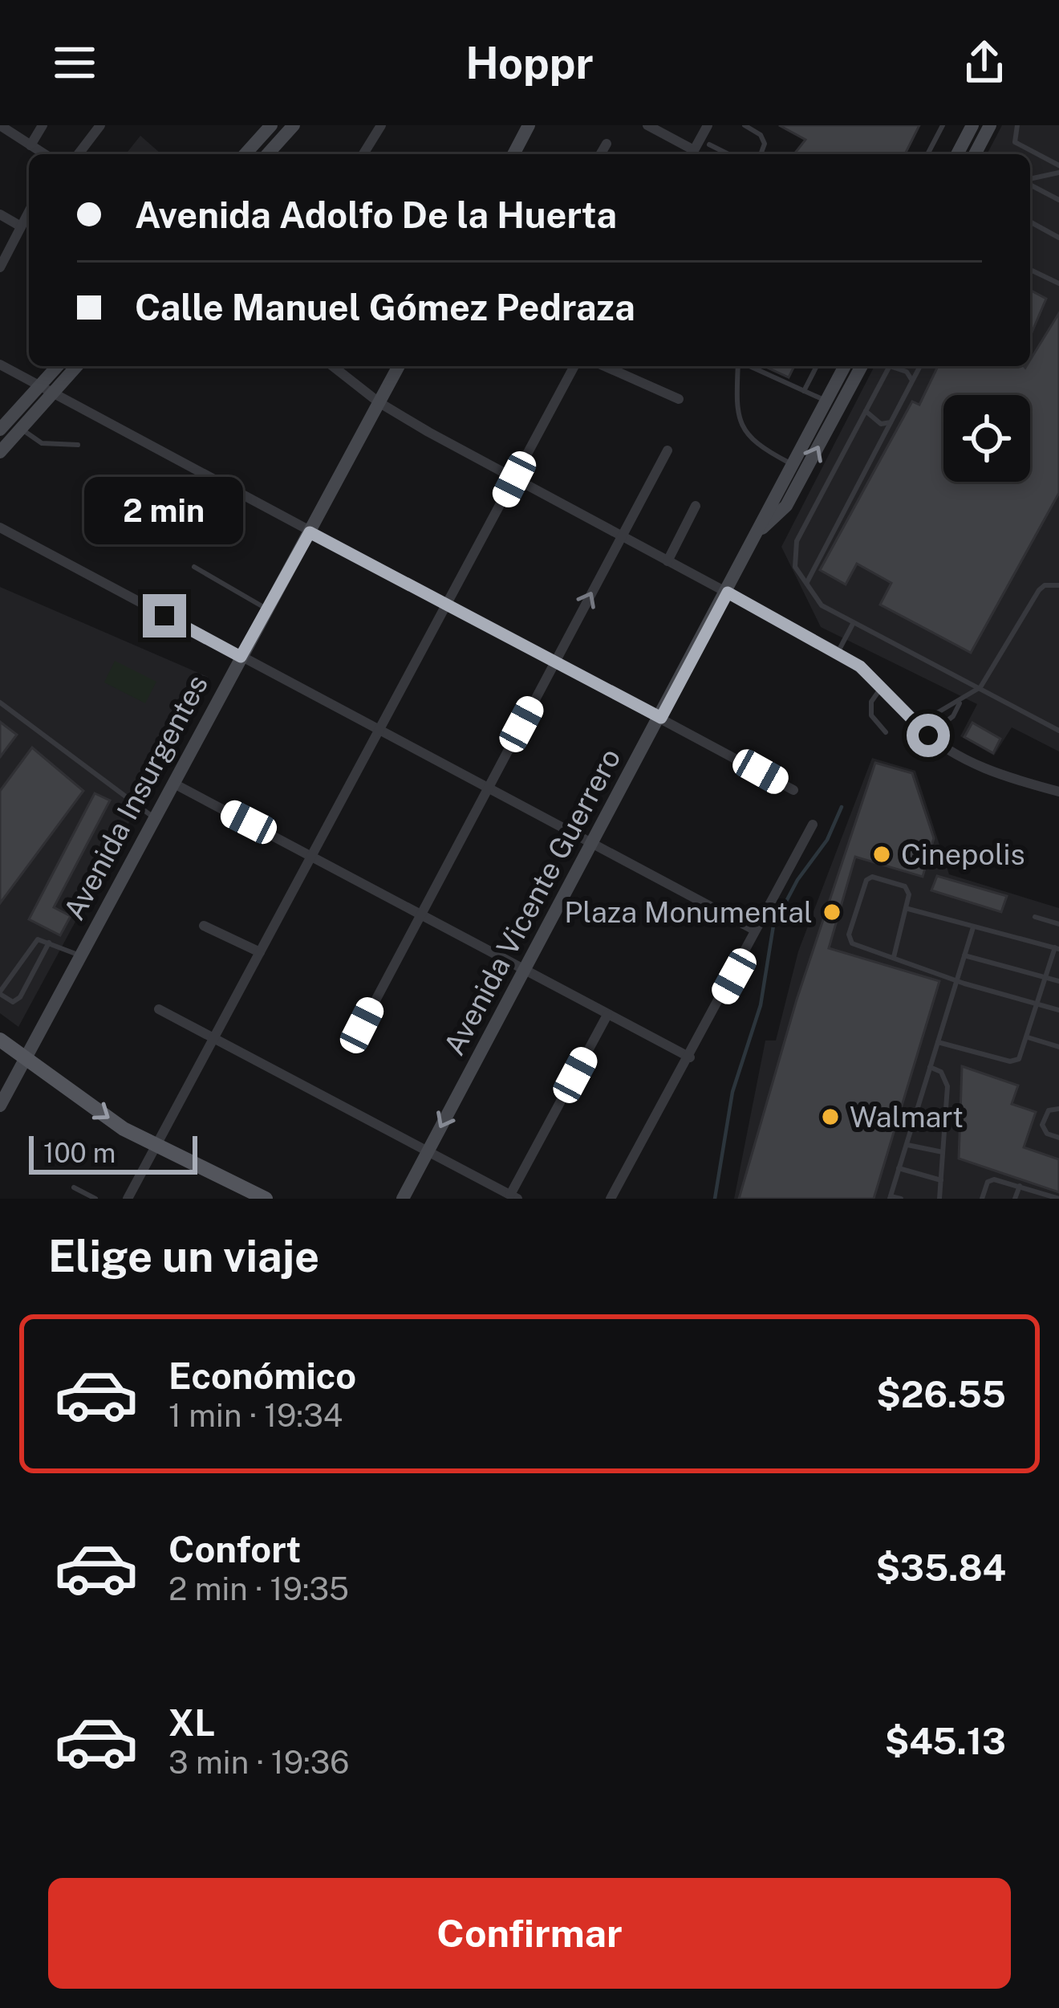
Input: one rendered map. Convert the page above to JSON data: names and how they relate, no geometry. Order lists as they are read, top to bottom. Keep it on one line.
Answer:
{"streets":{"street":["Avenida Insurgentes","Avenida Vicente Guerrero"]},"places":["Cinepolis","Plaza Monumental","Walmart"],"scale_bar":"100 m","page":{"header":"Hoppr","banner":["Avenida Adolfo De la Huerta","Calle Manuel Gómez Pedraza"],"bubble":"2 min","scale":"100 m","heading":"Elige un viaje","list":[{"name":"Económico","note":"1 min · 19:34","value":"$26.55"},{"name":"Confort","note":"2 min · 19:35","value":"$35.84"},{"name":"XL","note":"3 min · 19:36","value":"$45.13"}],"buttons":"Confirmar"}}
